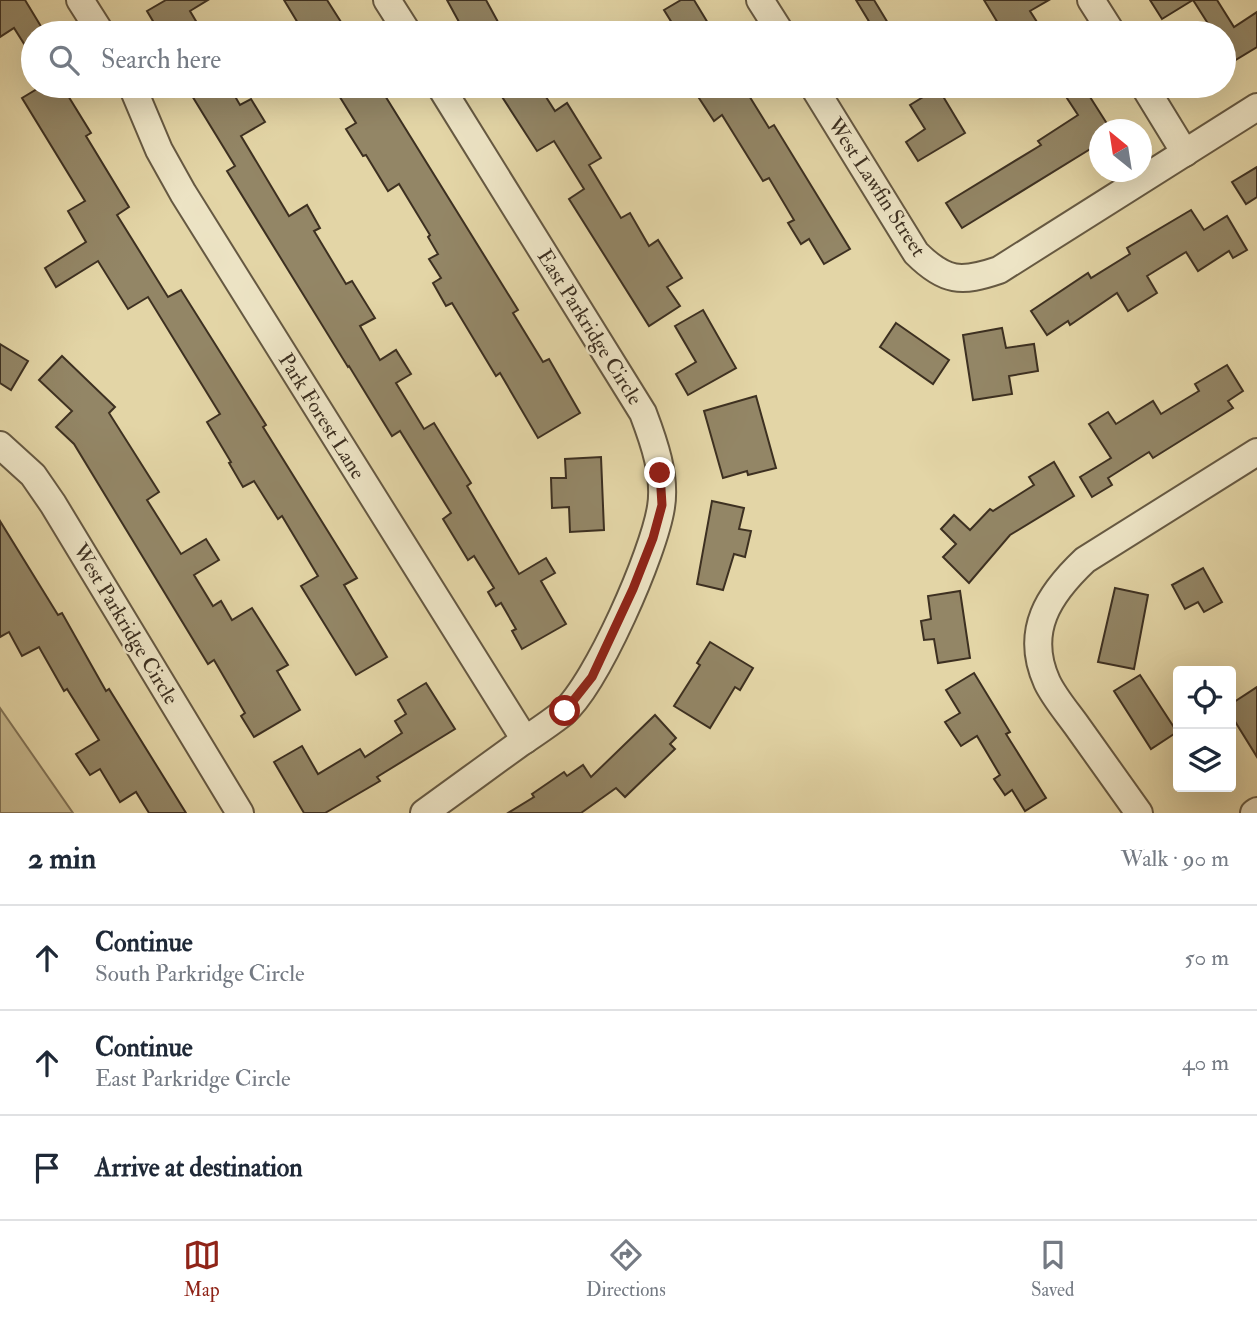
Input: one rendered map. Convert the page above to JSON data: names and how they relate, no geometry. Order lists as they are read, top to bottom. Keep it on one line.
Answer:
{"streets":{"street":["West Lawfin Street","East Parkridge Circle","Park Forest Lane","West Parkridge Circle"]},"crossings":[["East Parkridge Circle","Park Forest Lane"]],"north":"top left","page":{"search":"Search here","heading":["2 min","Walk · 90 m"],"list":[["Continue","South Parkridge Circle","50 m"],["Continue","East Parkridge Circle","40 m"],"Arrive at destination"],"nav":["Map","Directions","Saved"]}}
